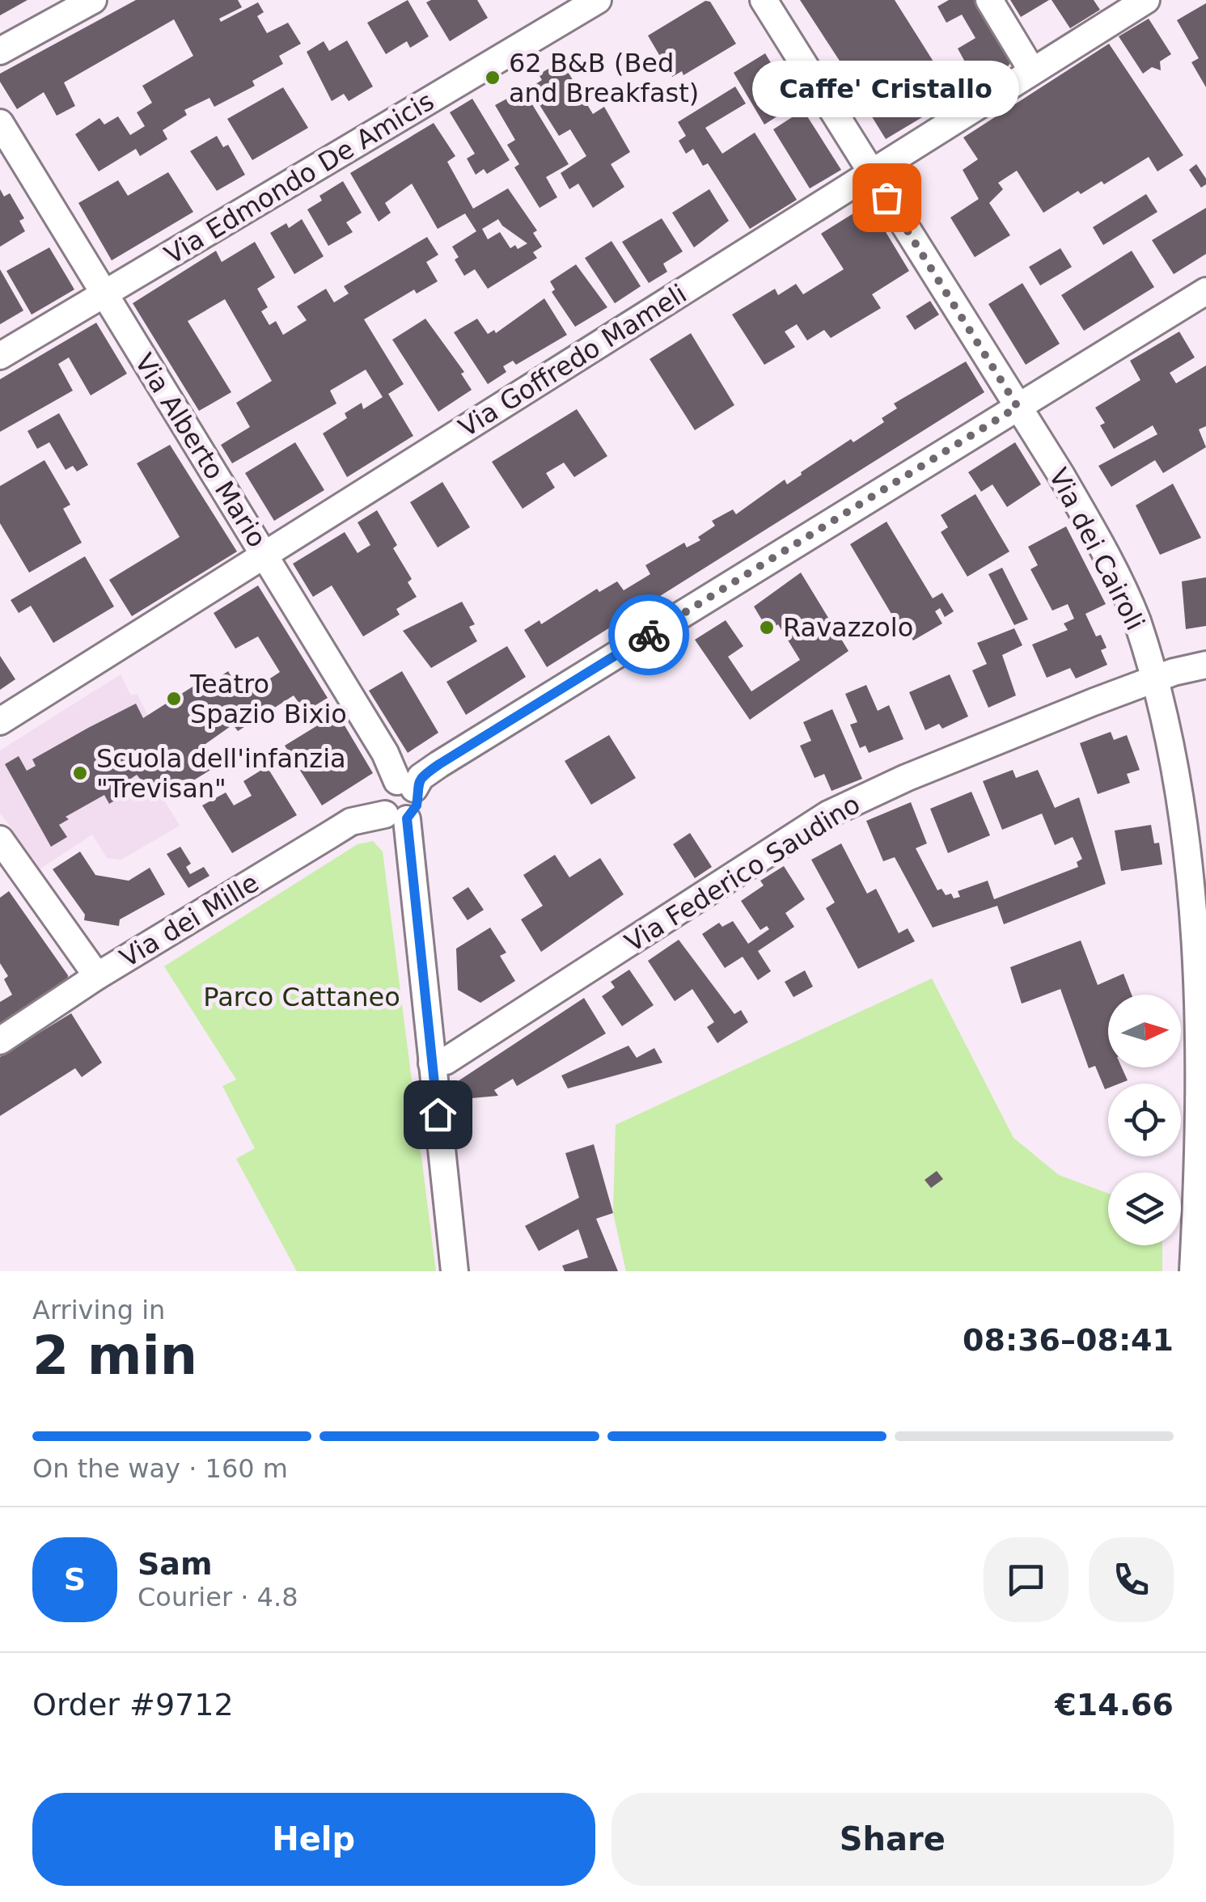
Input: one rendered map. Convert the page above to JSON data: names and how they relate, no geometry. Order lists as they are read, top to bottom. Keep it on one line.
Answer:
{"streets":{"street":["Via Edmondo De Amicis","Via Goffredo Mameli","Via Alberto Mario","Via dei Cairoli","Via Federico Saudino","Via dei Mille"]},"crossings":[["Via Edmondo De Amicis","Via Alberto Mario"],["Via Goffredo Mameli","Via Alberto Mario"],["Via Goffredo Mameli","Via dei Cairoli"],["Via dei Cairoli","Via Federico Saudino"]],"parks":["Parco Cattaneo"],"places":["62 B&B (Bed and Breakfast)","Caffe' Cristallo","Ravazzolo","Teatro Spazio Bixio","Scuola dell'infanzia \"Trevisan\""],"north":"right","page":{"bubble":"Caffe' Cristallo","heading":["2 min","Arriving in","08:36–08:41"],"panel":["Sam","Courier · 4.8","Order #9712","€14.66"],"bar":"On the way · 160 m","round":"S","buttons":["Help","Share"]}}
